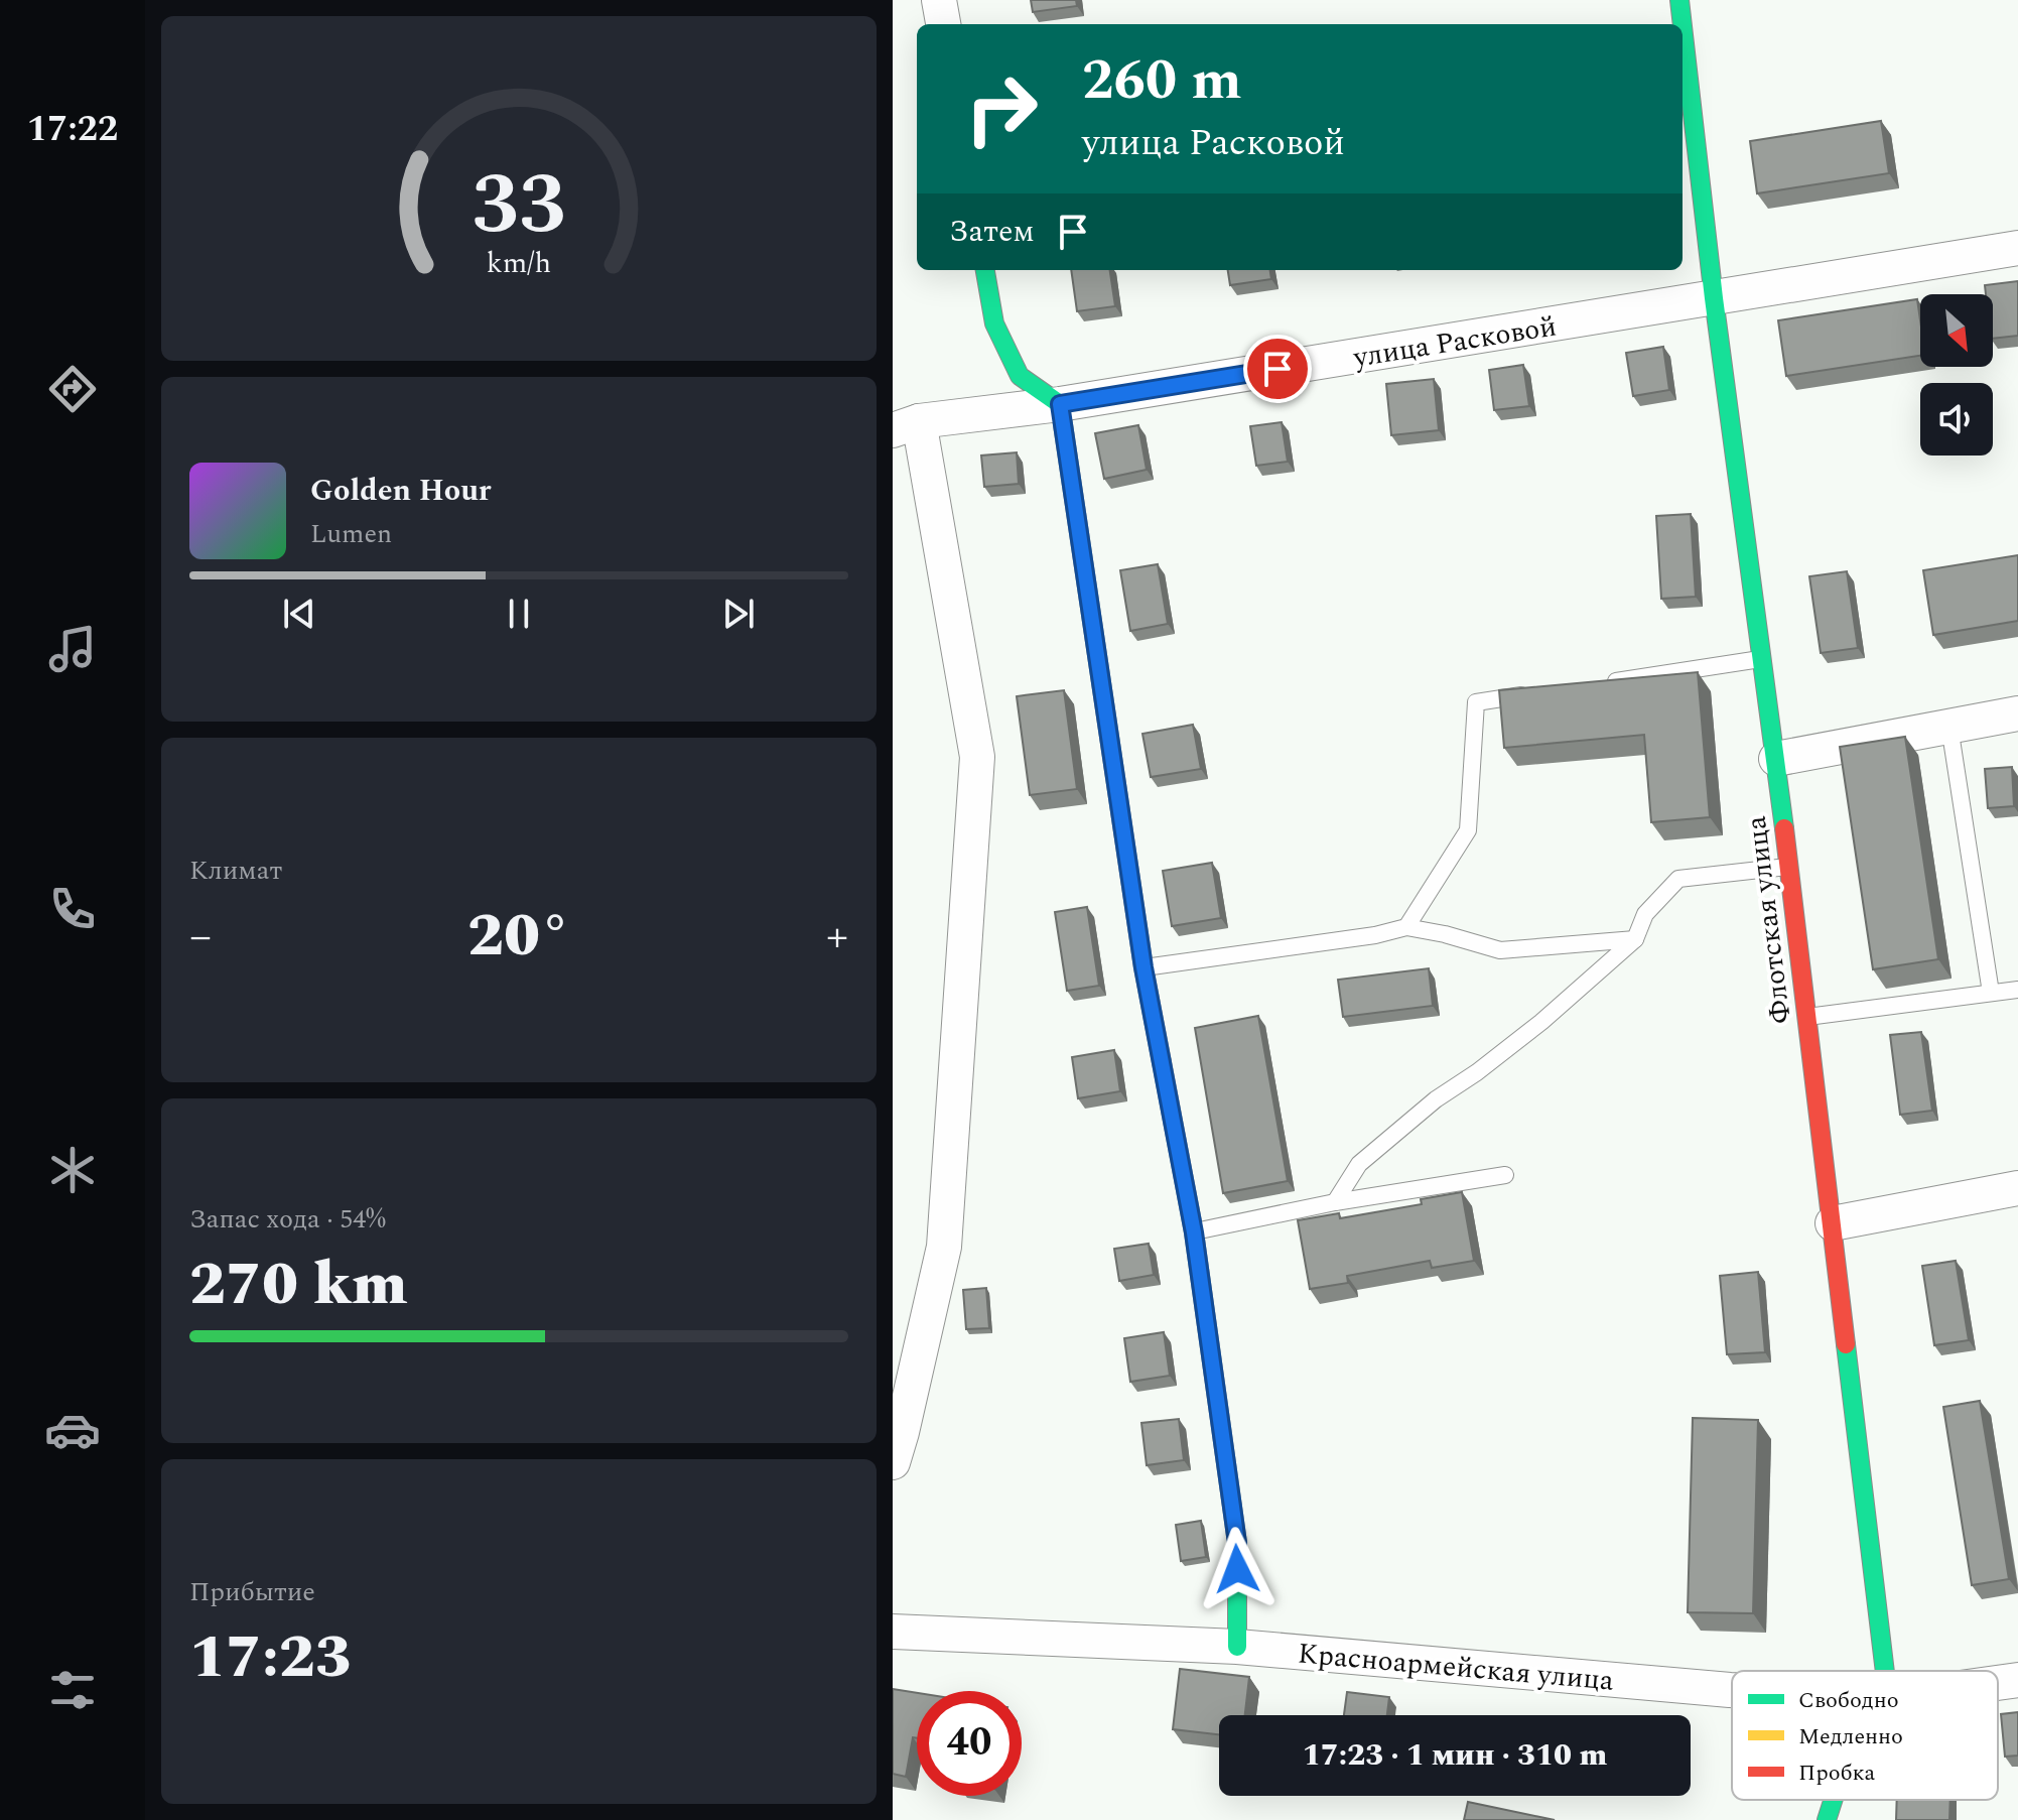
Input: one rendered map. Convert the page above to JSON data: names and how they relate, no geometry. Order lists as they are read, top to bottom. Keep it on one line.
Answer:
{"streets":{"street":["улица Расковой","Флотская улица","Красноармейская улица"]},"crossings":[["улица Расковой","Флотская улица"]],"legend":["Свободно","Медленно","Пробка"],"north":"bottom right","page":{"tabs":"17:22","turn":["260 m","улица Расковой"],"then":"Затем","song":["Golden Hour","Lumen"],"tile":["Климат",["Запас хода · 54%","270 km"],["Прибытие","17:23"]],"heat":["−","20°","+"],"limit":"40","trip":"17:23 · 1 мин · 310 m","gauge":["33","km/h"]}}
